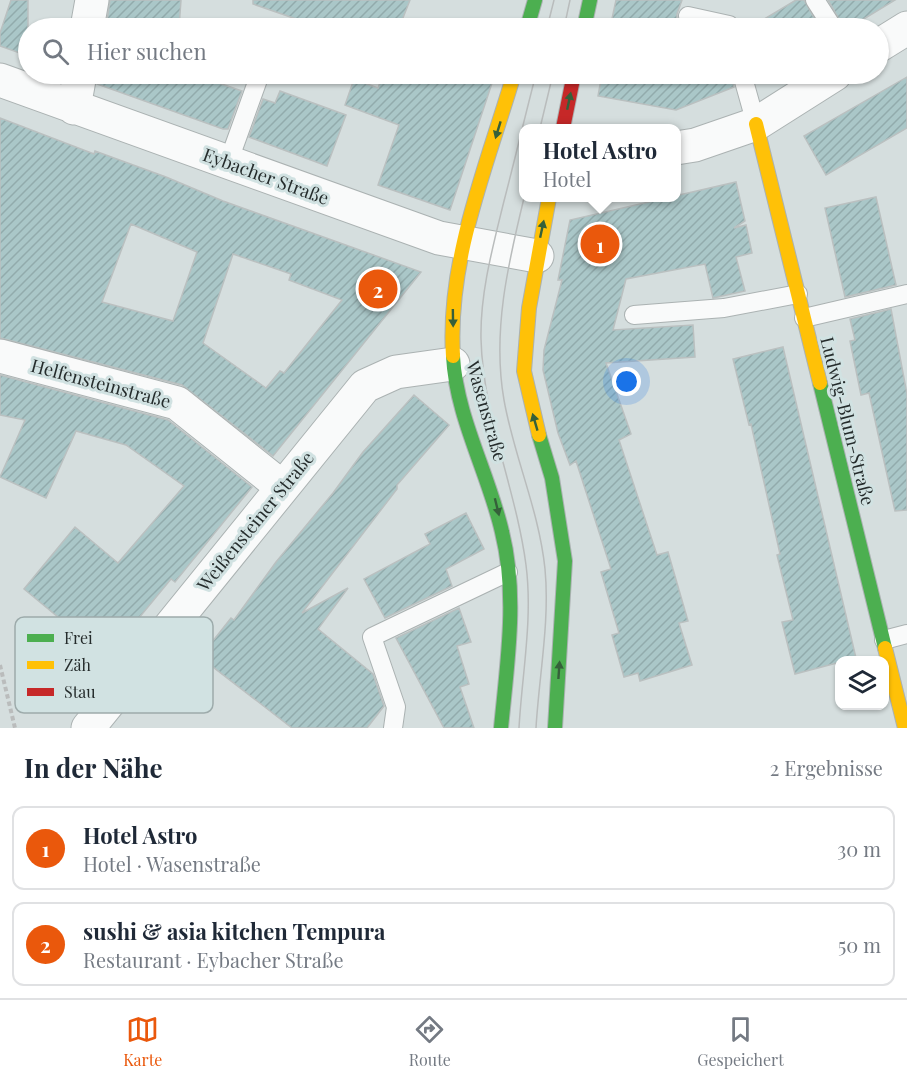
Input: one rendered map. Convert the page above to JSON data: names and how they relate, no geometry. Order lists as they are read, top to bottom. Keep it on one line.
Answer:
{"streets":{"street":["Eybacher Straße","Helfensteinstraße","Wasenstraße","Ludwig-Blum-Straße","Weißensteiner Straße"]},"crossings":[["Eybacher Straße","Wasenstraße"],["Helfensteinstraße","Weißensteiner Straße"],["Wasenstraße","Weißensteiner Straße"]],"legend":["Frei","Zäh","Stau"],"page":{"search":"Hier suchen","popup":["Hotel Astro","Hotel"],"pins":["1","2"],"heading":["In der Nähe","2 Ergebnisse"],"list":[{"mark":"1","name":"Hotel Astro","note":"Hotel · Wasenstraße","value":"30 m"},{"mark":"2","name":"sushi & asia kitchen Tempura","note":"Restaurant · Eybacher Straße","value":"50 m"}],"nav":["Karte","Route","Gespeichert"]}}
